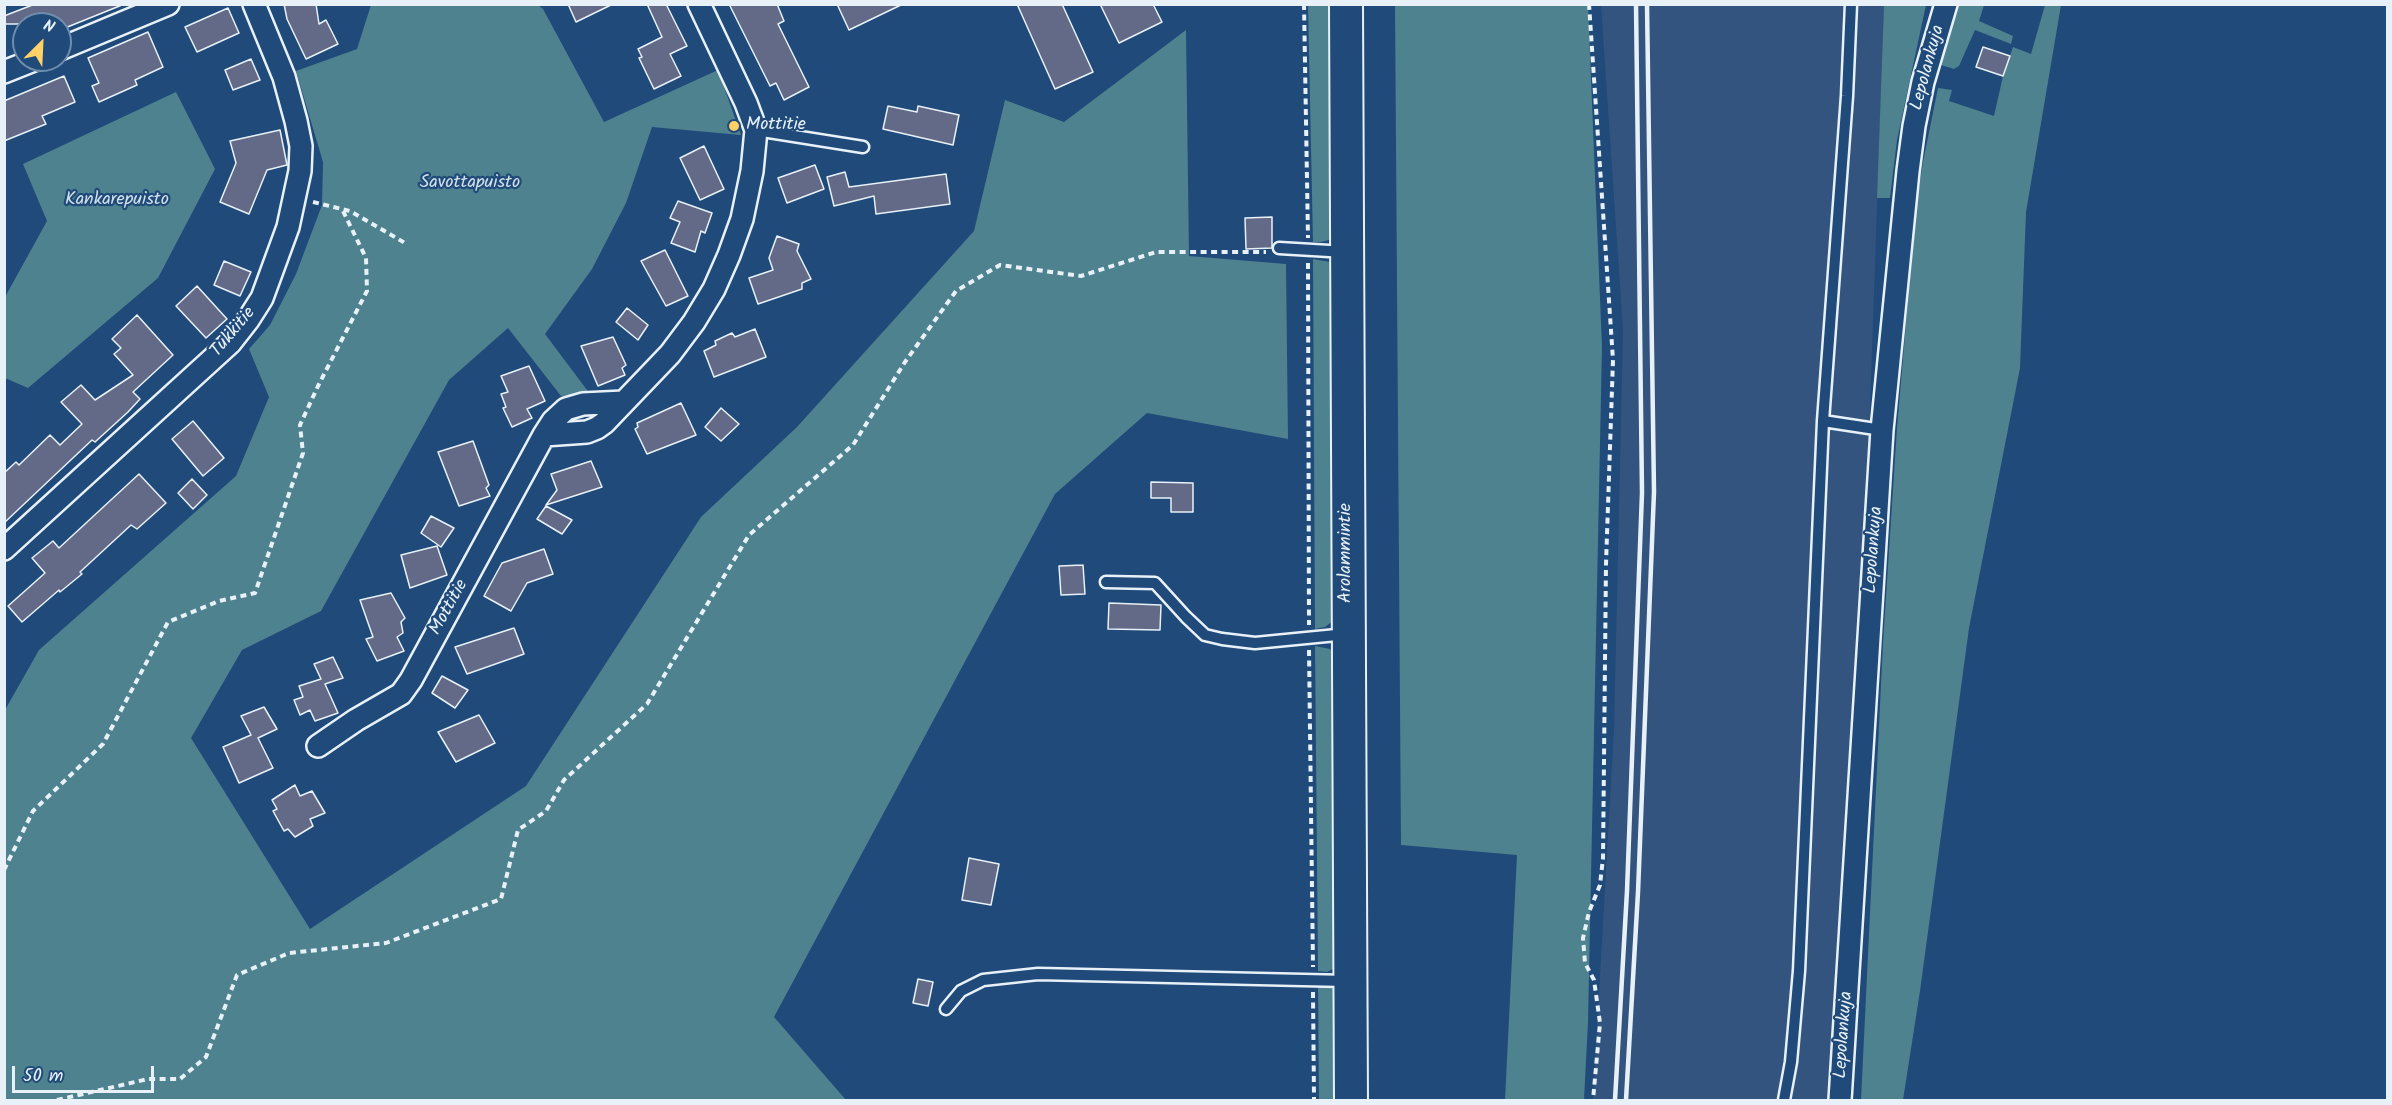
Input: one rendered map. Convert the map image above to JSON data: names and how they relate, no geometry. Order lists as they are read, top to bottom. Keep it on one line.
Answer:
{"streets":{"street":["Lepolankuja","Tukkitie","Arolammintie","Mottitie"]},"parks":["Savottapuisto","Kankarepuisto"],"places":["Mottitie"],"scale_bar":"50 m","north":"top right"}
